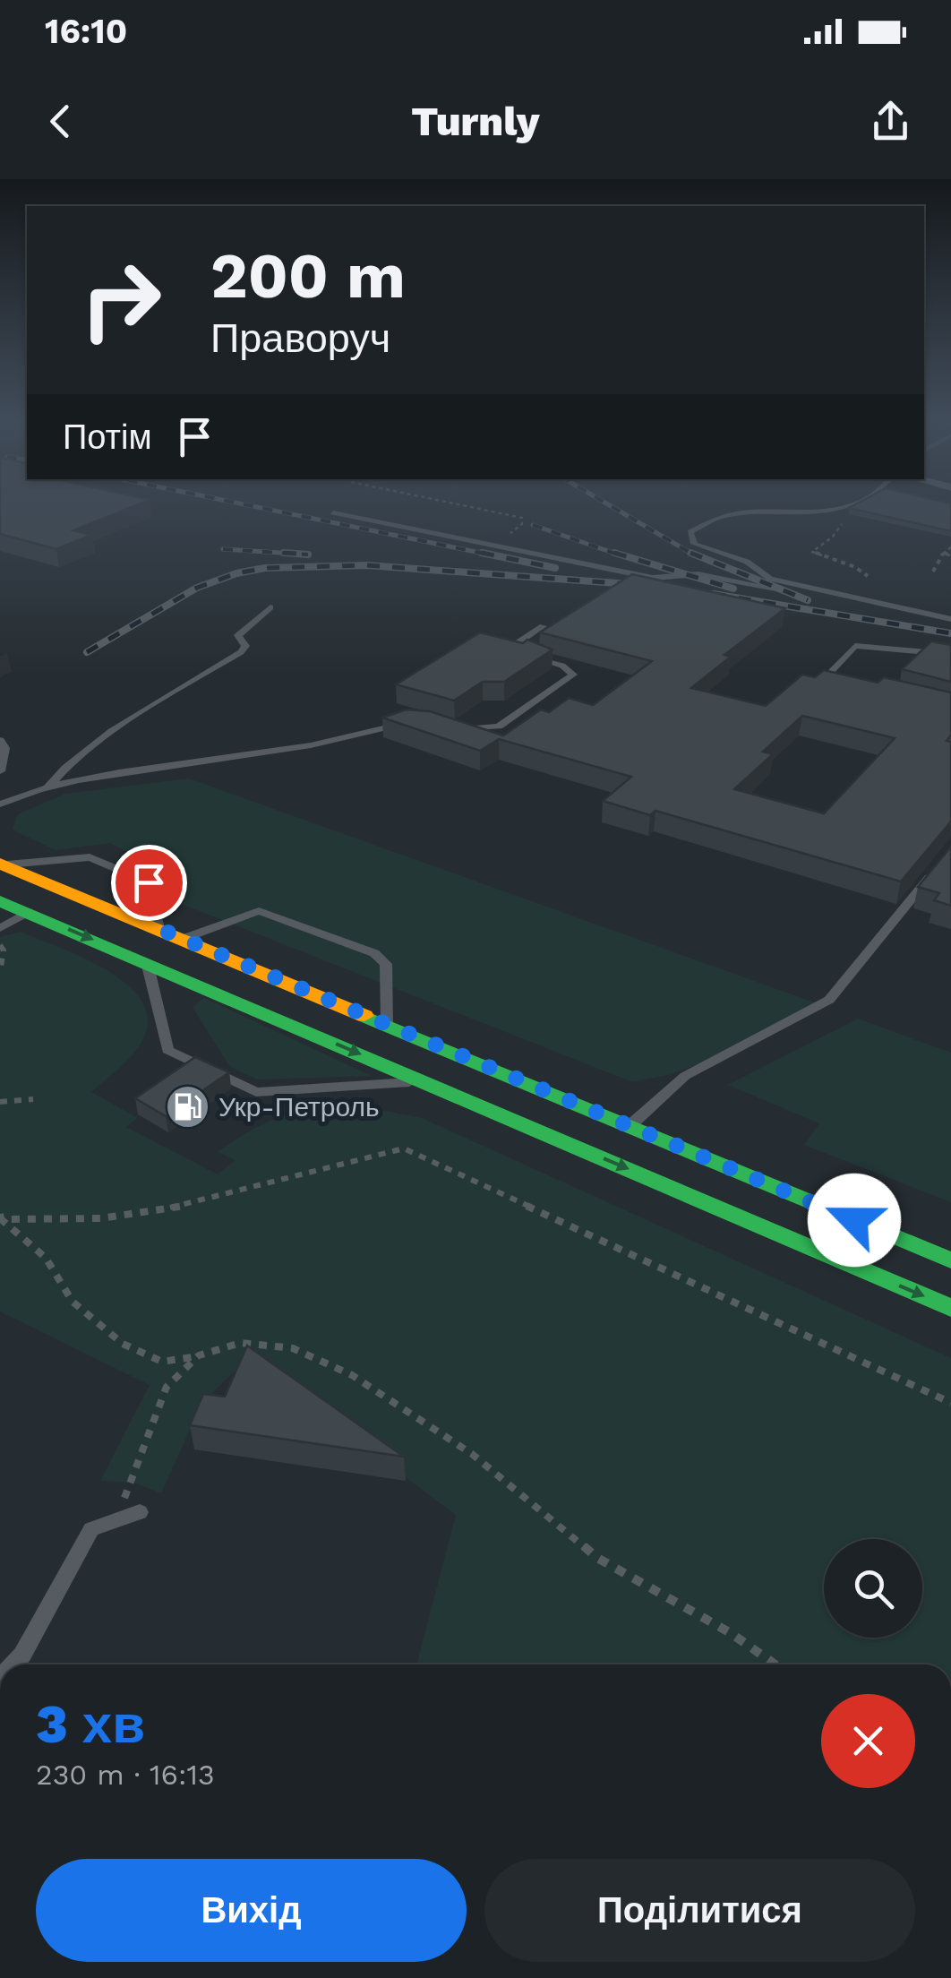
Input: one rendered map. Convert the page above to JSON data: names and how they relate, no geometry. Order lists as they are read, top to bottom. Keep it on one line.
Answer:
{"places":{"fuel station":["Укр-Петроль"]},"page":{"status":"16:10","header":"Turnly","turn":["200 m","Праворуч"],"then":"Потім","heading":["3 хв","230 m · 16:13"],"buttons":["Вихід","Поділитися"]}}
